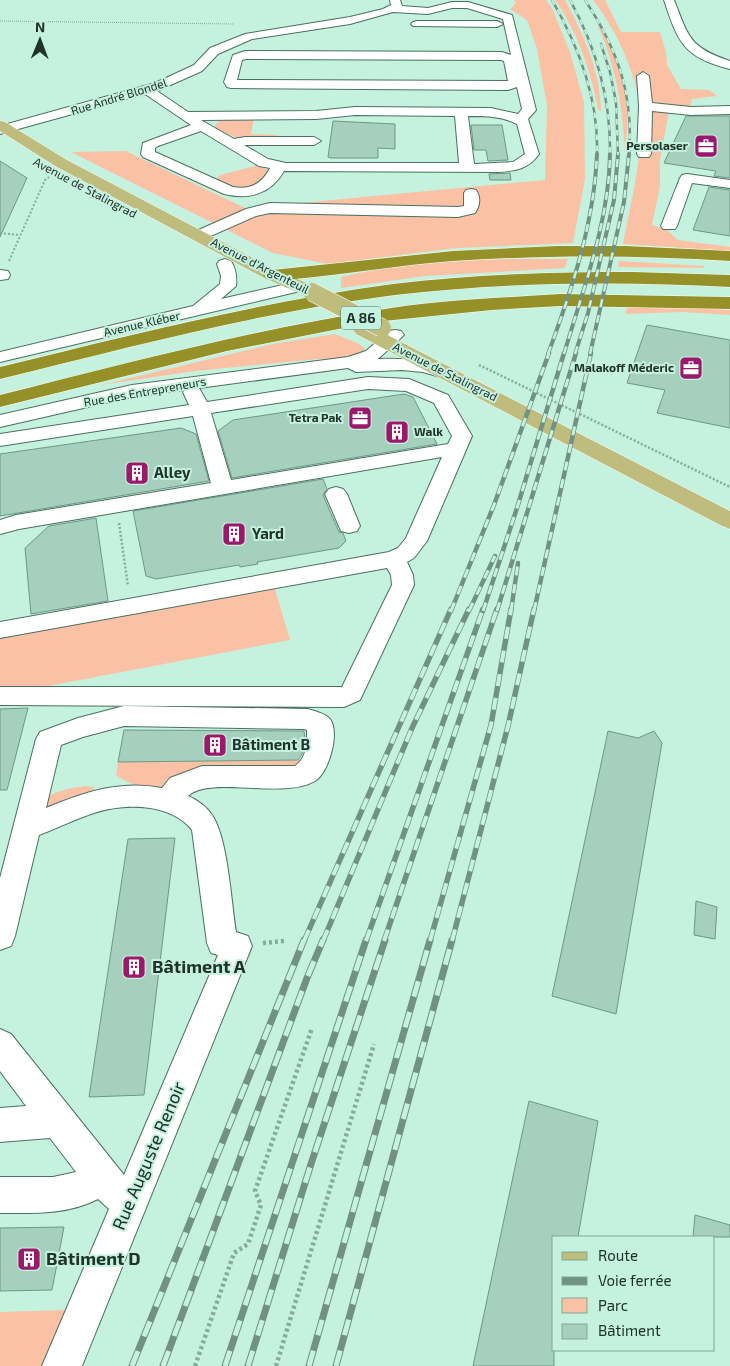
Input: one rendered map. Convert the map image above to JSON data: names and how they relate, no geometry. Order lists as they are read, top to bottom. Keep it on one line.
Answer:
{"streets":{"highway":["A 86"],"main road":["Avenue de Stalingrad","Avenue d'Argenteuil"],"street":["Rue André Blondel","Avenue Kléber","Rue des Entrepreneurs","Rue Auguste Renoir"]},"crossings":[["Rue André Blondel","Avenue de Stalingrad"],["Rue André Blondel","Avenue d'Argenteuil"],["Avenue de Stalingrad","Avenue d'Argenteuil"],["Avenue de Stalingrad","Avenue Kléber"],["Avenue de Stalingrad","Rue des Entrepreneurs"],["Avenue d'Argenteuil","Avenue Kléber"]],"places":{"office":["Persolaser","Malakoff Méderic","Tetra Pak"],"building":["Walk","Alley","Yard","Bâtiment B","Bâtiment A","Bâtiment D"]},"legend":["Route","Voie ferrée","Parc","Bâtiment"],"north":"top"}
